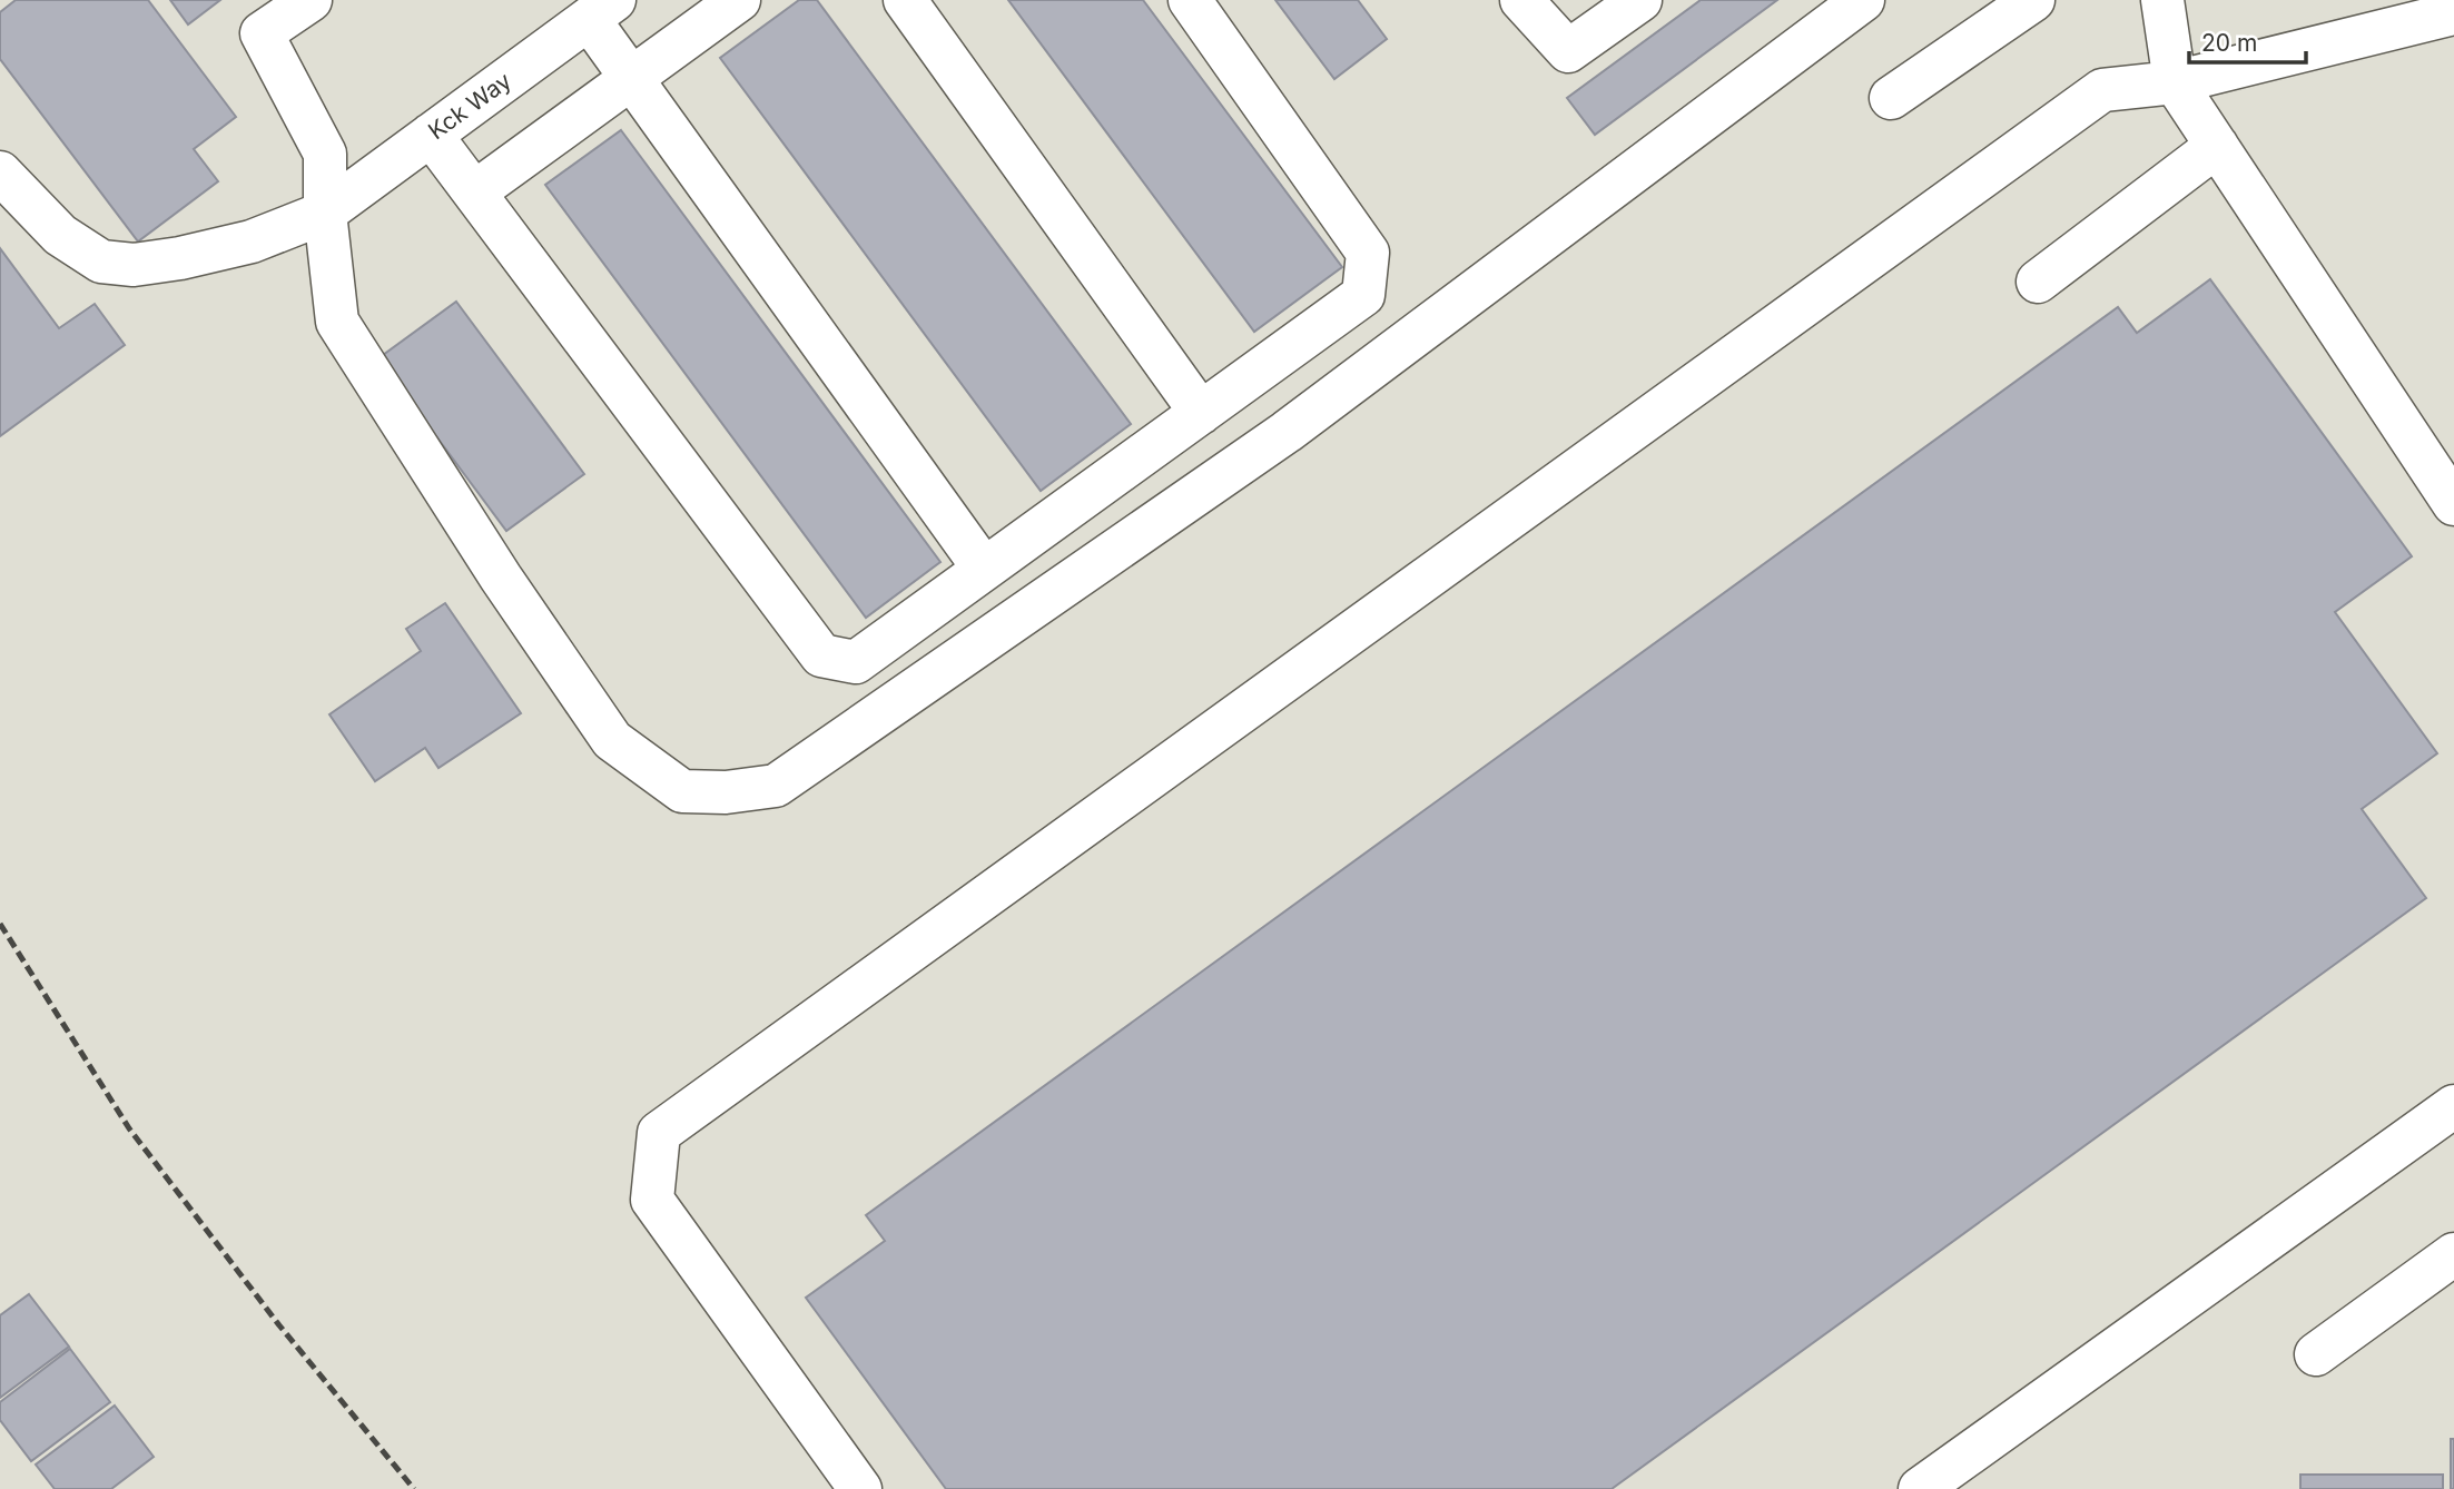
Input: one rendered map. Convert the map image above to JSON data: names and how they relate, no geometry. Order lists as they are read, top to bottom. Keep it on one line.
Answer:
{"streets":{"street":["Kck Way"]},"scale_bar":"20 m"}
